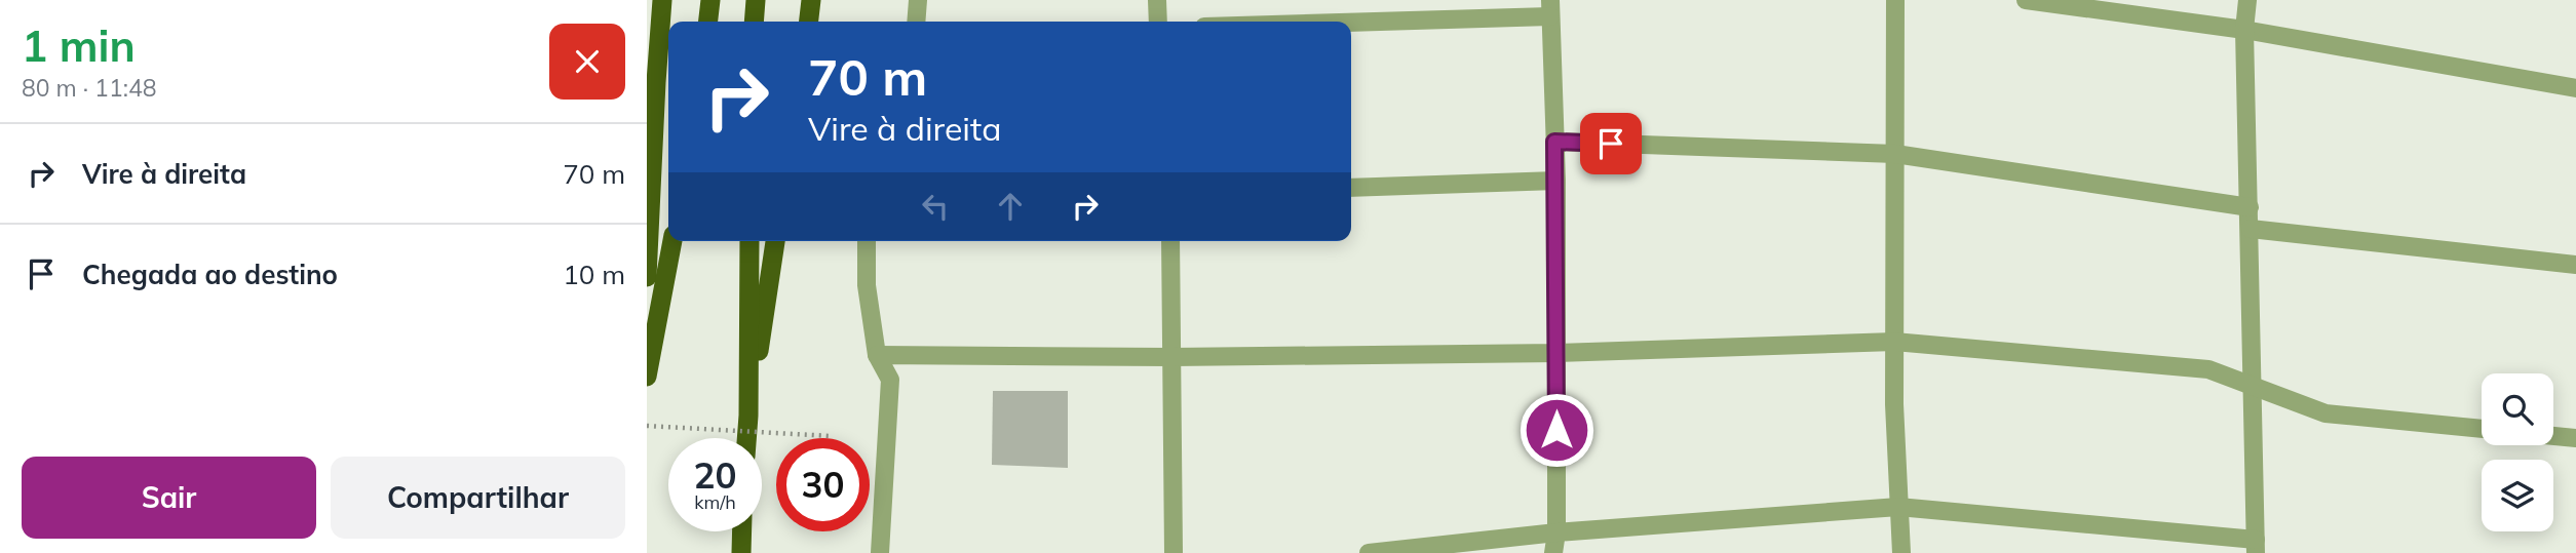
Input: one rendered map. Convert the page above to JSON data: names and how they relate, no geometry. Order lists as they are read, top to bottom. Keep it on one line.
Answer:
{"page":{"heading":["1 min","80 m · 11:48"],"turn":["70 m","Vire à direita"],"list":[{"name":"Vire à direita","value":"70 m"},{"name":"Chegada ao destino","value":"10 m"}],"speed":"20 km/h","limit":"30","buttons":["Sair","Compartilhar"]}}
